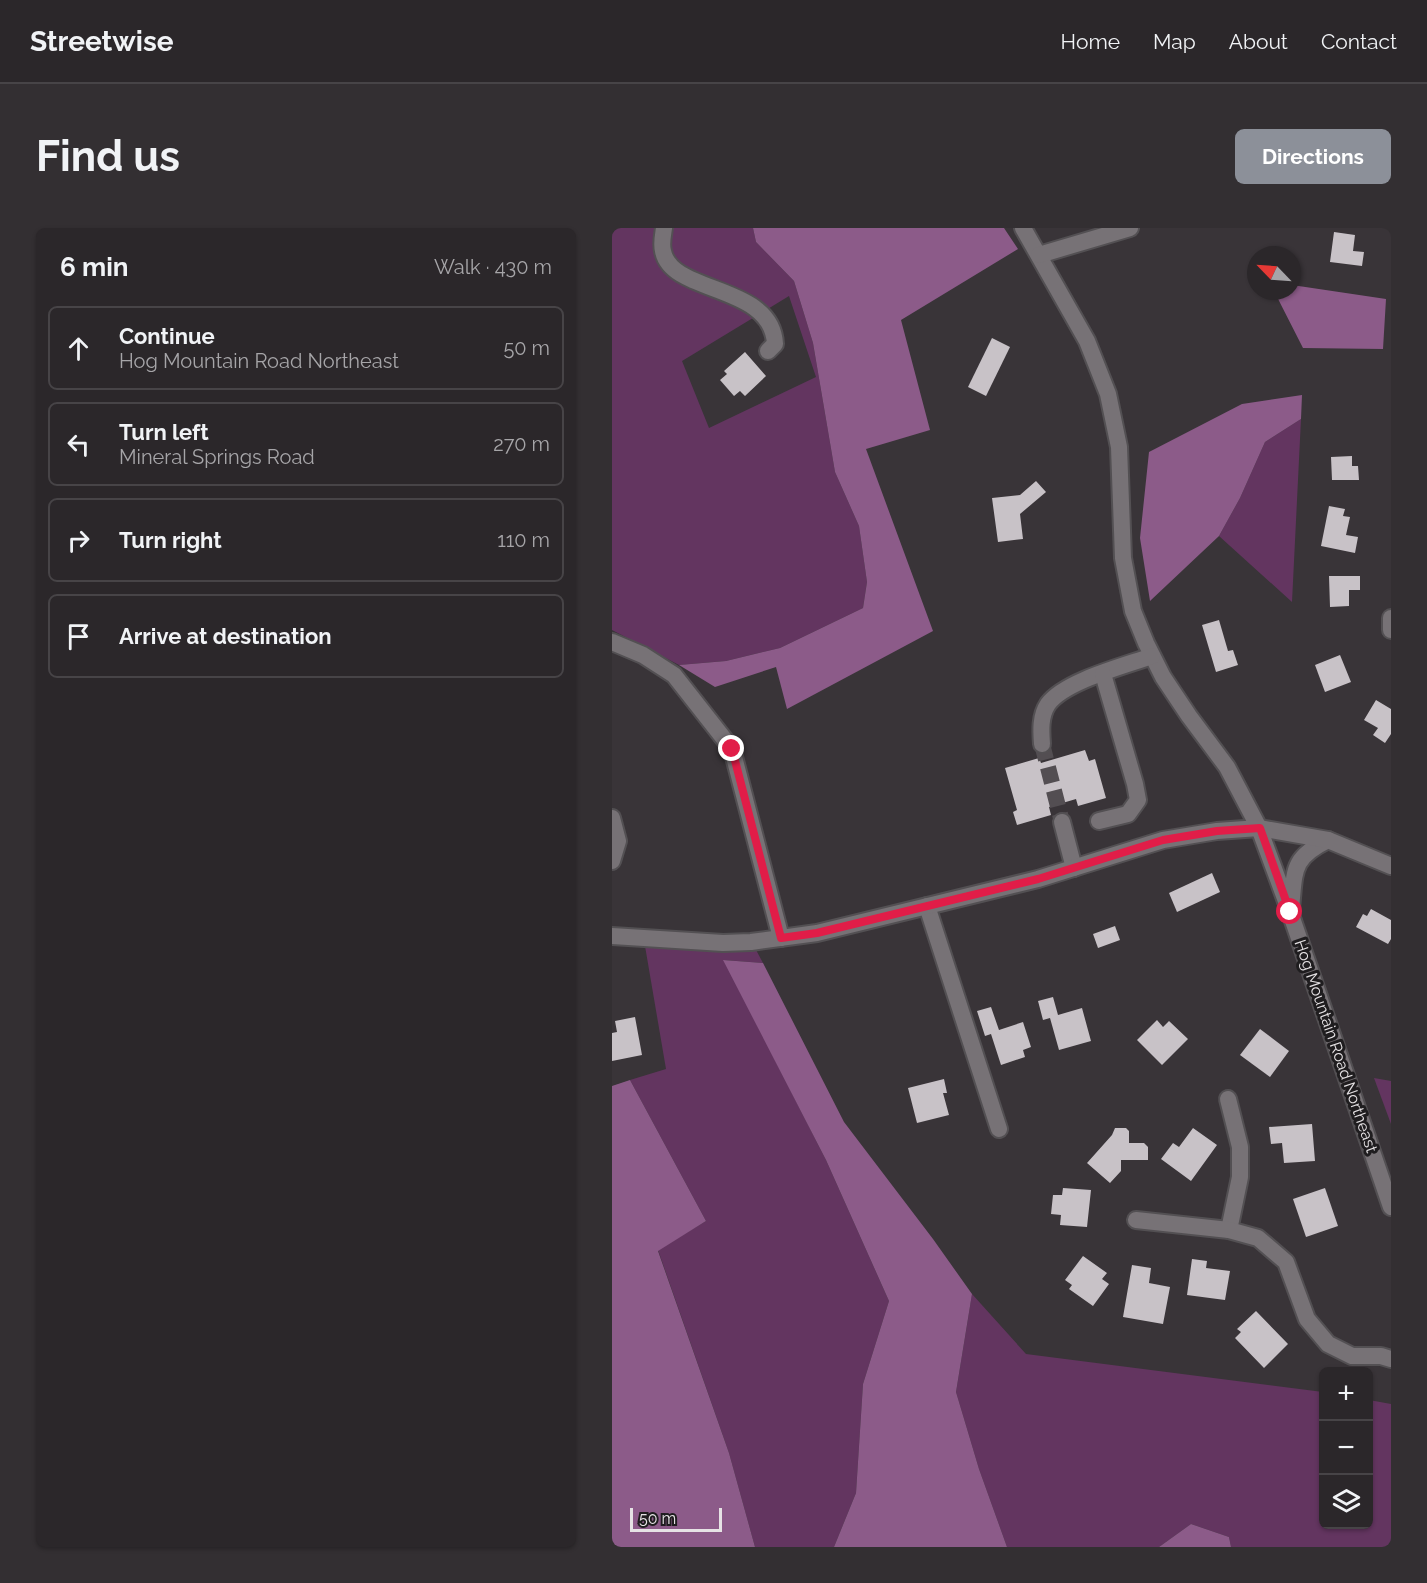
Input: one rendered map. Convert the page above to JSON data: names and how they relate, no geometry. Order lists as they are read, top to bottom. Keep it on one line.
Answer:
{"streets":{"street":["Hog Mountain Road Northeast"]},"scale_bar":"50 m","north":"top left","page":{"header":"Streetwise","nav":["Home","Map","About","Contact"],"buttons":"Directions","title":"Find us","heading":["6 min","Walk · 430 m"],"list":[["Continue","Hog Mountain Road Northeast","50 m"],["Turn left","Mineral Springs Road","270 m"],["Turn right","110 m"],"Arrive at destination"],"map_buttons":["+","−"],"scale":"50 m"}}
